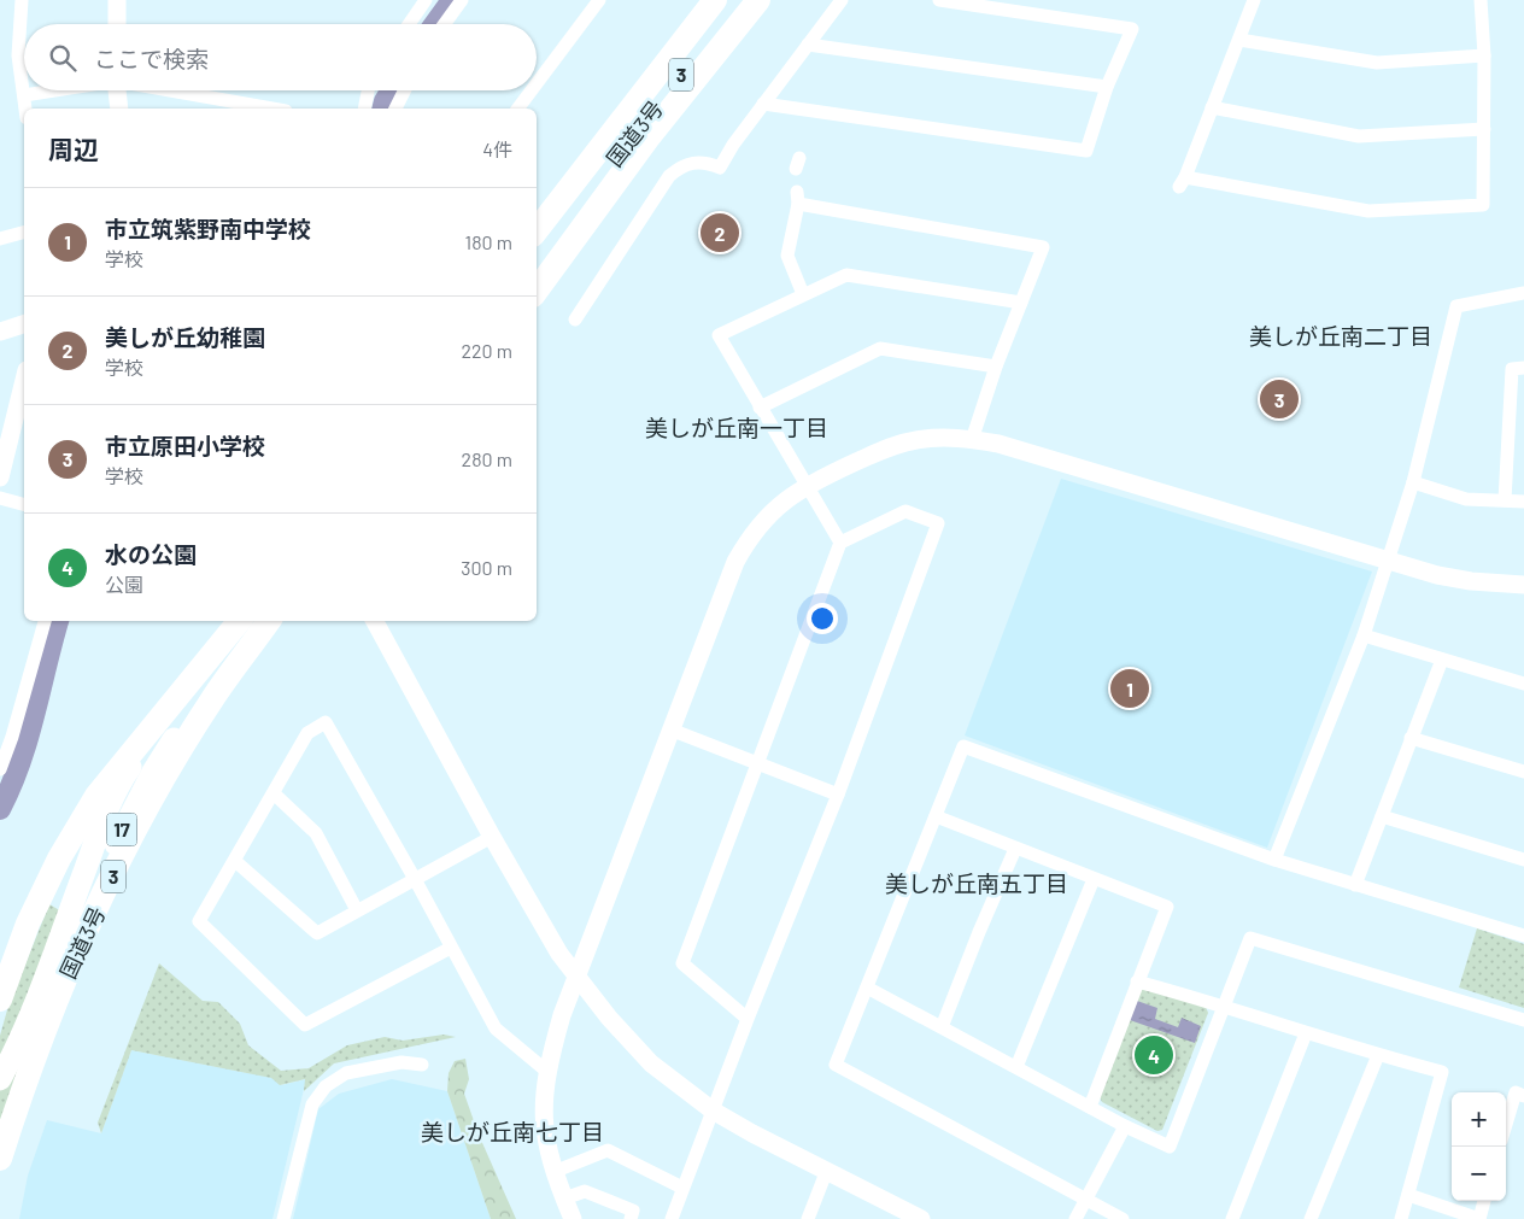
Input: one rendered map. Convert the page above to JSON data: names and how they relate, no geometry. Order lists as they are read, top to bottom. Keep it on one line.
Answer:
{"streets":{"highway":["3","国道3号"],"main road":["17"]},"crossings":[["国道3号","17"]],"districts":["美しが丘南二丁目","美しが丘南一丁目","美しが丘南五丁目","美しが丘南七丁目"],"page":{"search":"ここで検索","heading":["周辺","4件"],"list":[{"mark":"1","name":"市立筑紫野南中学校","note":"学校","value":"180 m"},{"mark":"2","name":"美しが丘幼稚園","note":"学校","value":"220 m"},{"mark":"3","name":"市立原田小学校","note":"学校","value":"280 m"},{"mark":"4","name":"水の公園","note":"公園","value":"300 m"}],"pins":["2","3","1","4"],"map_buttons":["+","−"]}}
